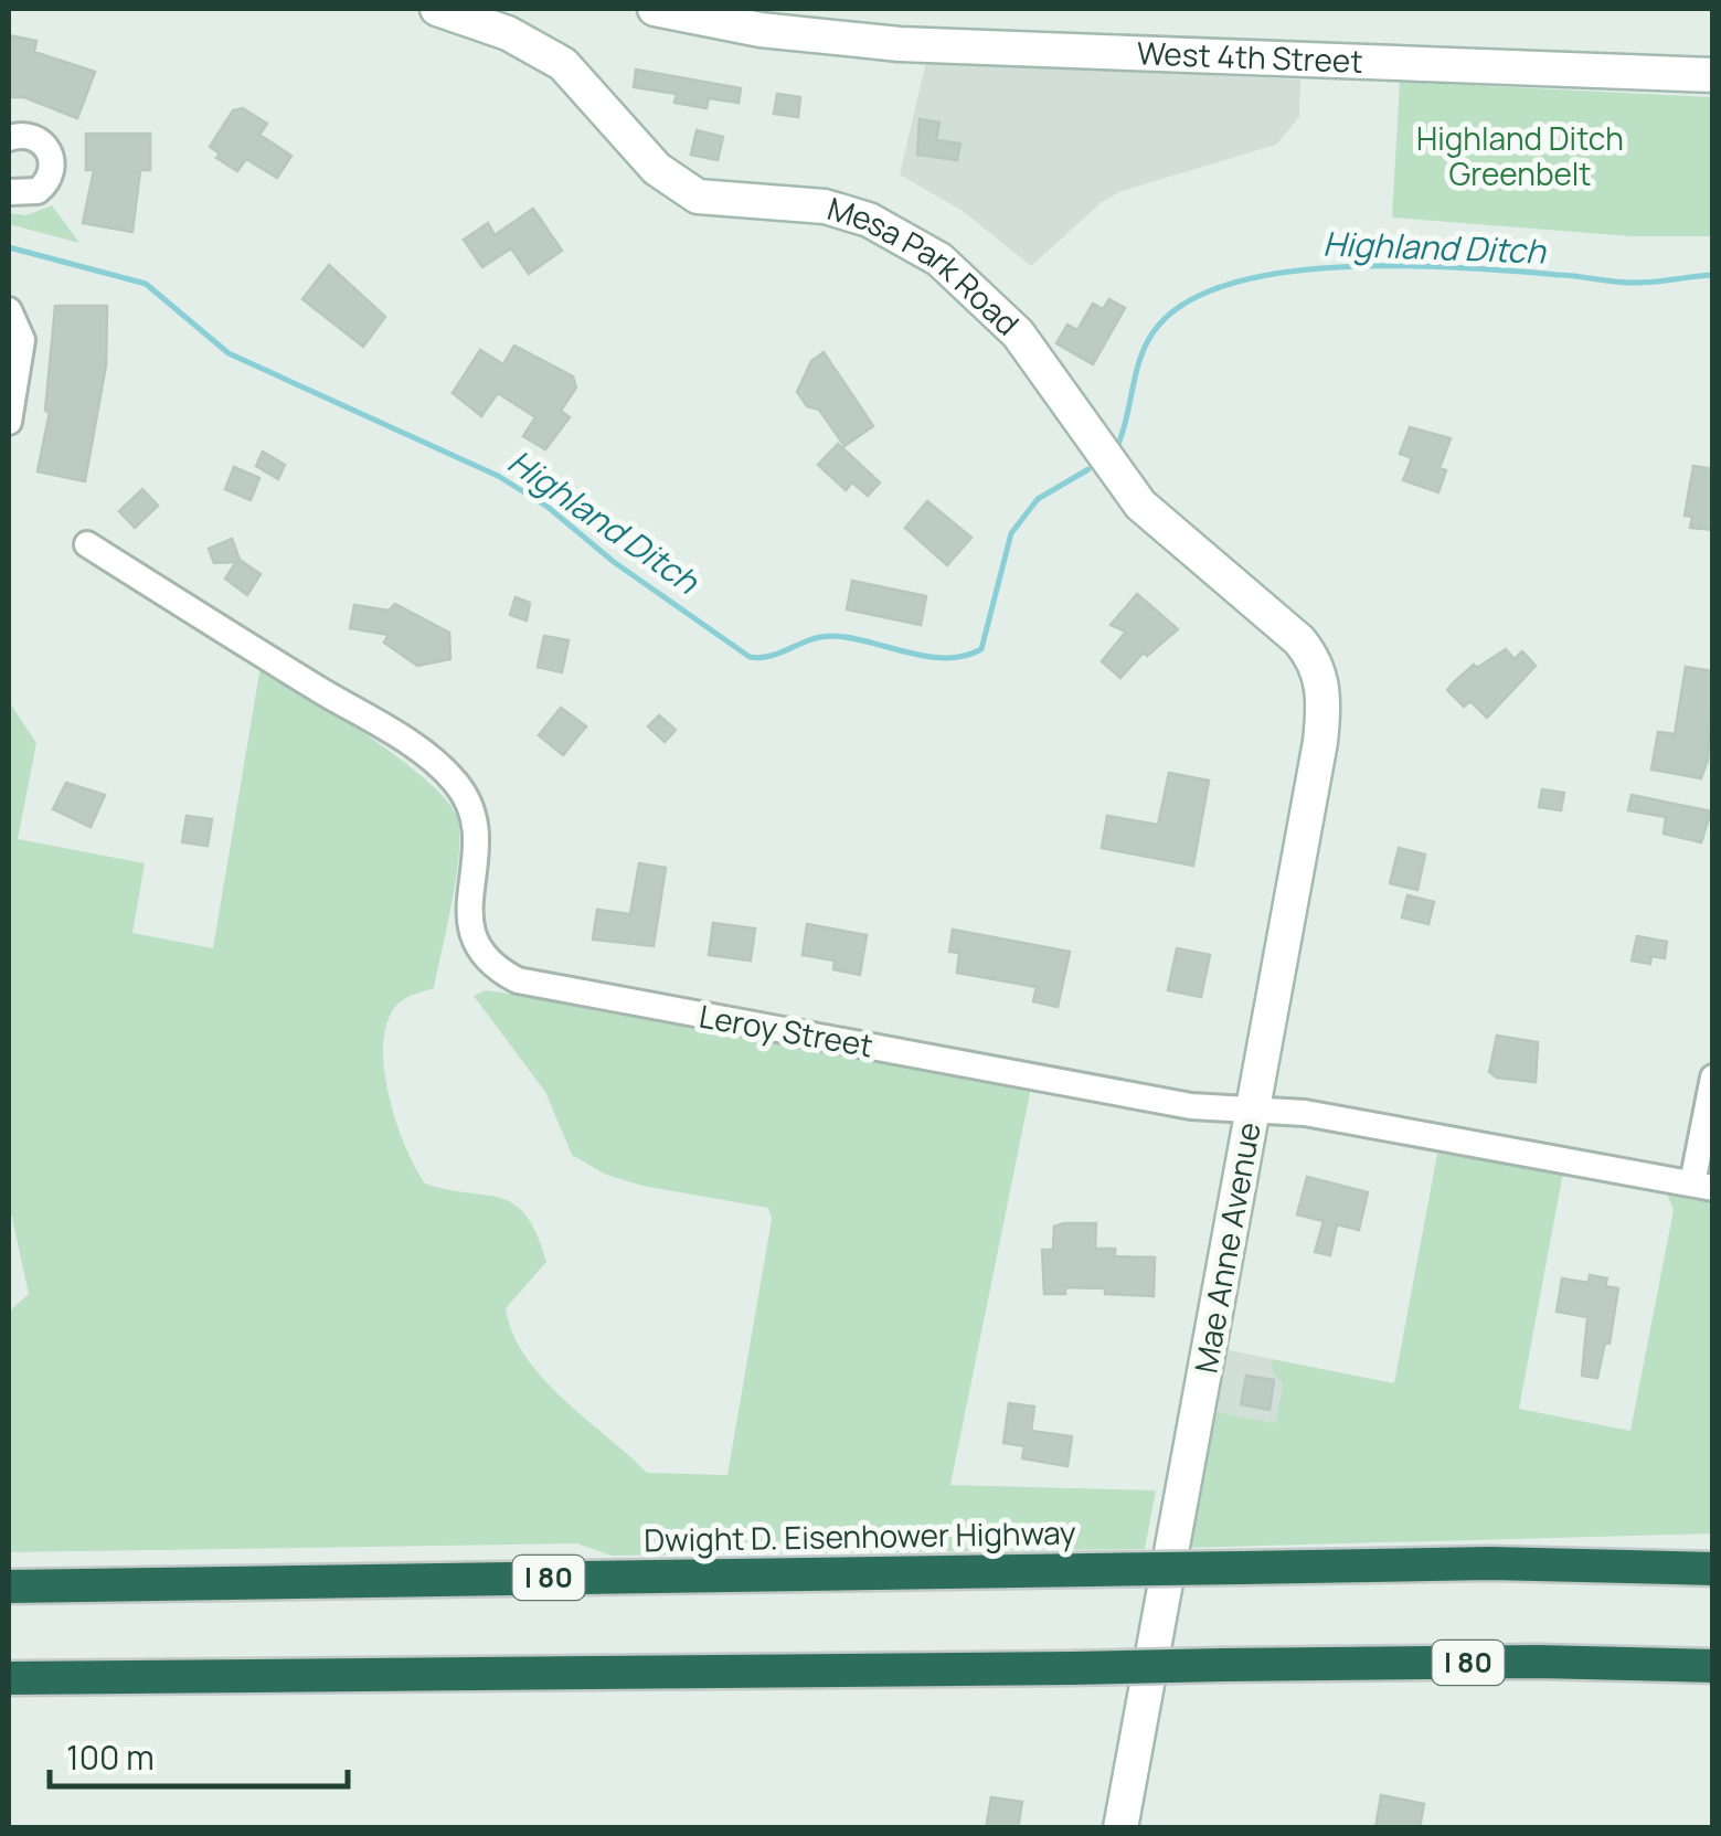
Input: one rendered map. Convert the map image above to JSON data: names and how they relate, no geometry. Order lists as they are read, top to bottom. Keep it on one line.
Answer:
{"streets":{"highway":["Dwight D. Eisenhower Highway","I 80"],"street":["West 4th Street","Mesa Park Road","Leroy Street","Mae Anne Avenue"]},"crossings":[["Mesa Park Road","Mae Anne Avenue"],["Leroy Street","Mae Anne Avenue"]],"water":["Highland Ditch"],"parks":["Highland Ditch Greenbelt"],"scale_bar":"100 m"}
